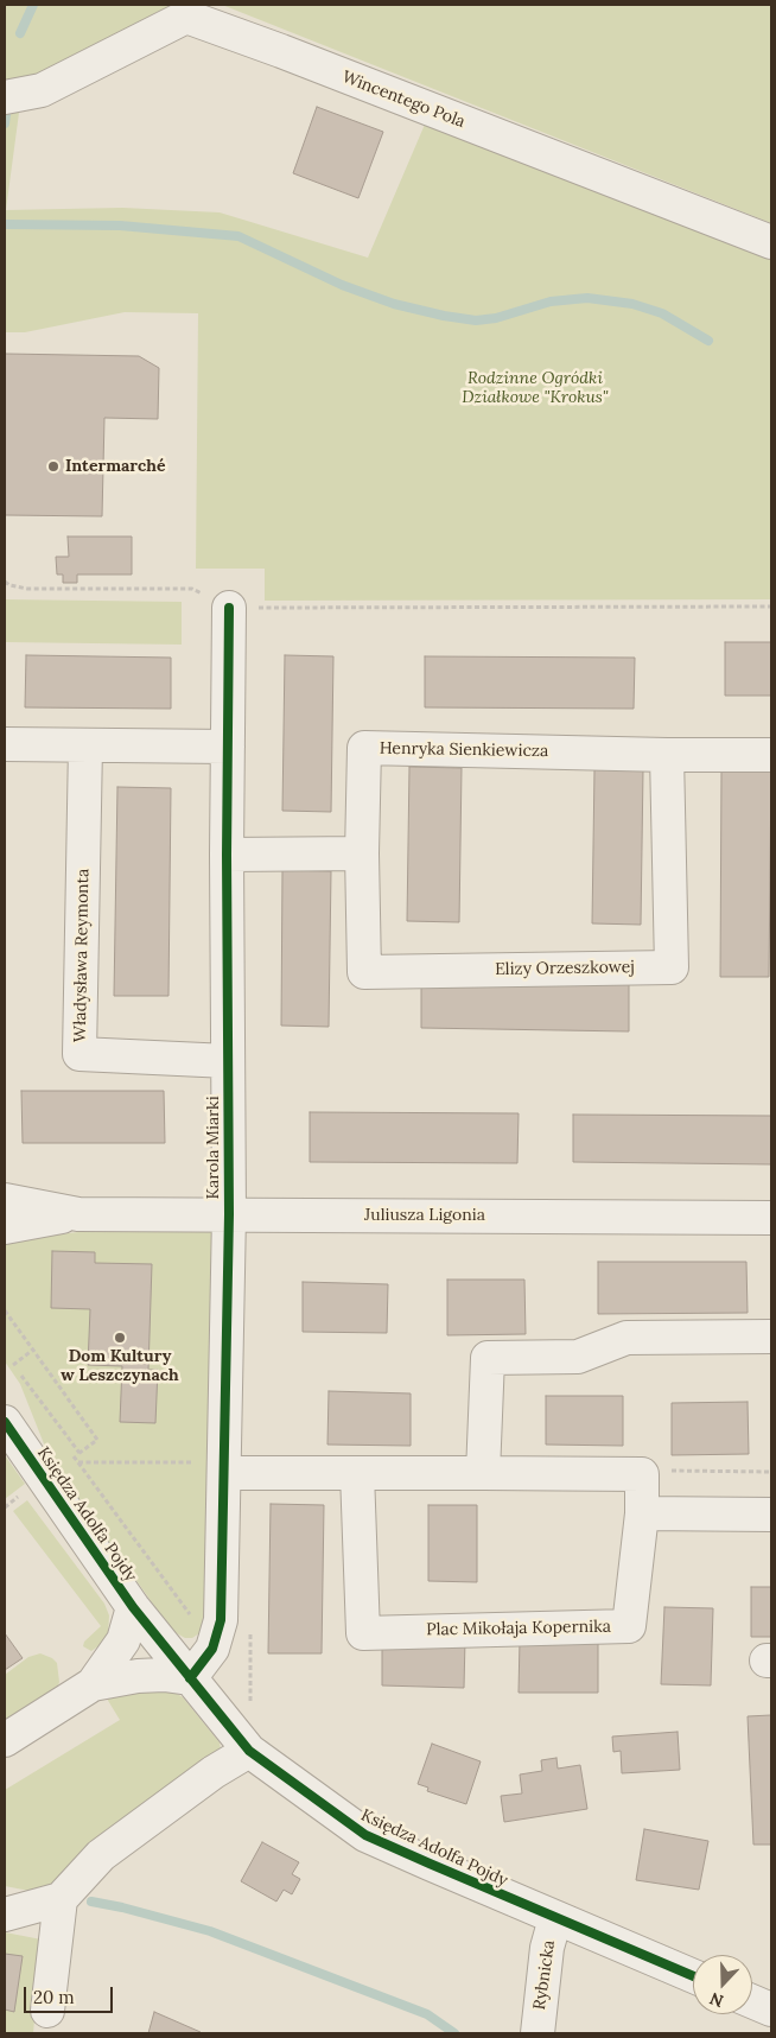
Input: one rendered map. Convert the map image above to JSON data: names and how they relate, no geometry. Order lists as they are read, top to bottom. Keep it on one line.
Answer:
{"streets":{"street":["Wincentego Pola","Henryka Sienkiewicza","Władysława Reymonta","Elizy Orzeszkowej","Karola Miarki","Juliusza Ligonia","Księdza Adolfa Pojdy","Plac Mikołaja Kopernika","Rybnicka"]},"crossings":[["Henryka Sienkiewicza","Elizy Orzeszkowej"],["Władysława Reymonta","Karola Miarki"],["Karola Miarki","Juliusza Ligonia"],["Karola Miarki","Księdza Adolfa Pojdy"],["Karola Miarki","Plac Mikołaja Kopernika"],["Księdza Adolfa Pojdy","Rybnicka"]],"parks":["Rodzinne Ogródki Działkowe \"Krokus\""],"places":["Intermarché","Dom Kultury w Leszczynach"],"scale_bar":"20 m","north":"bottom"}
